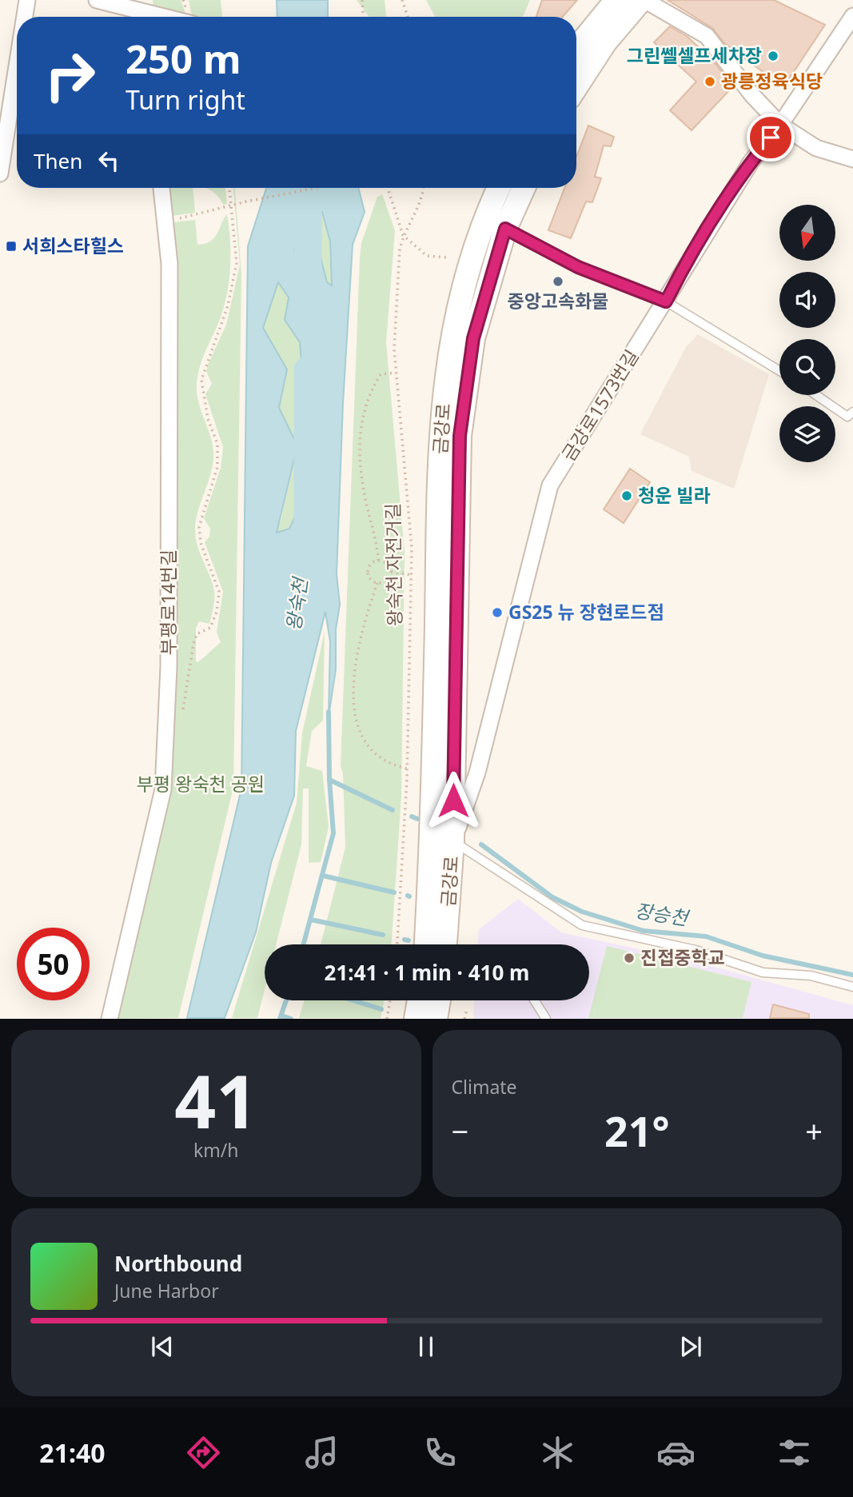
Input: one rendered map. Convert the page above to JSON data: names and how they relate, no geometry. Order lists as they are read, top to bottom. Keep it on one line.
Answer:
{"streets":{"main road":["금강로"],"street":["금강로1573번길","부평로14번길"],"path":["왕숙천 자전거길"]},"crossings":[["금강로1573번길","금강로"]],"water":["왕숙천","장승천"],"parks":["부평 왕숙천 공원"],"places":{"other":["그린쎌셀프세차장","광릉정육식당","중앙고속화물","청운 빌라","GS25 뉴 장현로드점","진접중학교"],"transit":["서희스타힐스"]},"north":"bottom","page":{"turn":["250 m","Turn right"],"then":"Then","limit":"50","trip":"21:41 · 1 min · 410 m","tile":[["41","km/h"],"Climate"],"heat":["−","21°","+"],"song":["Northbound","June Harbor"],"tabs":"21:40"}}
